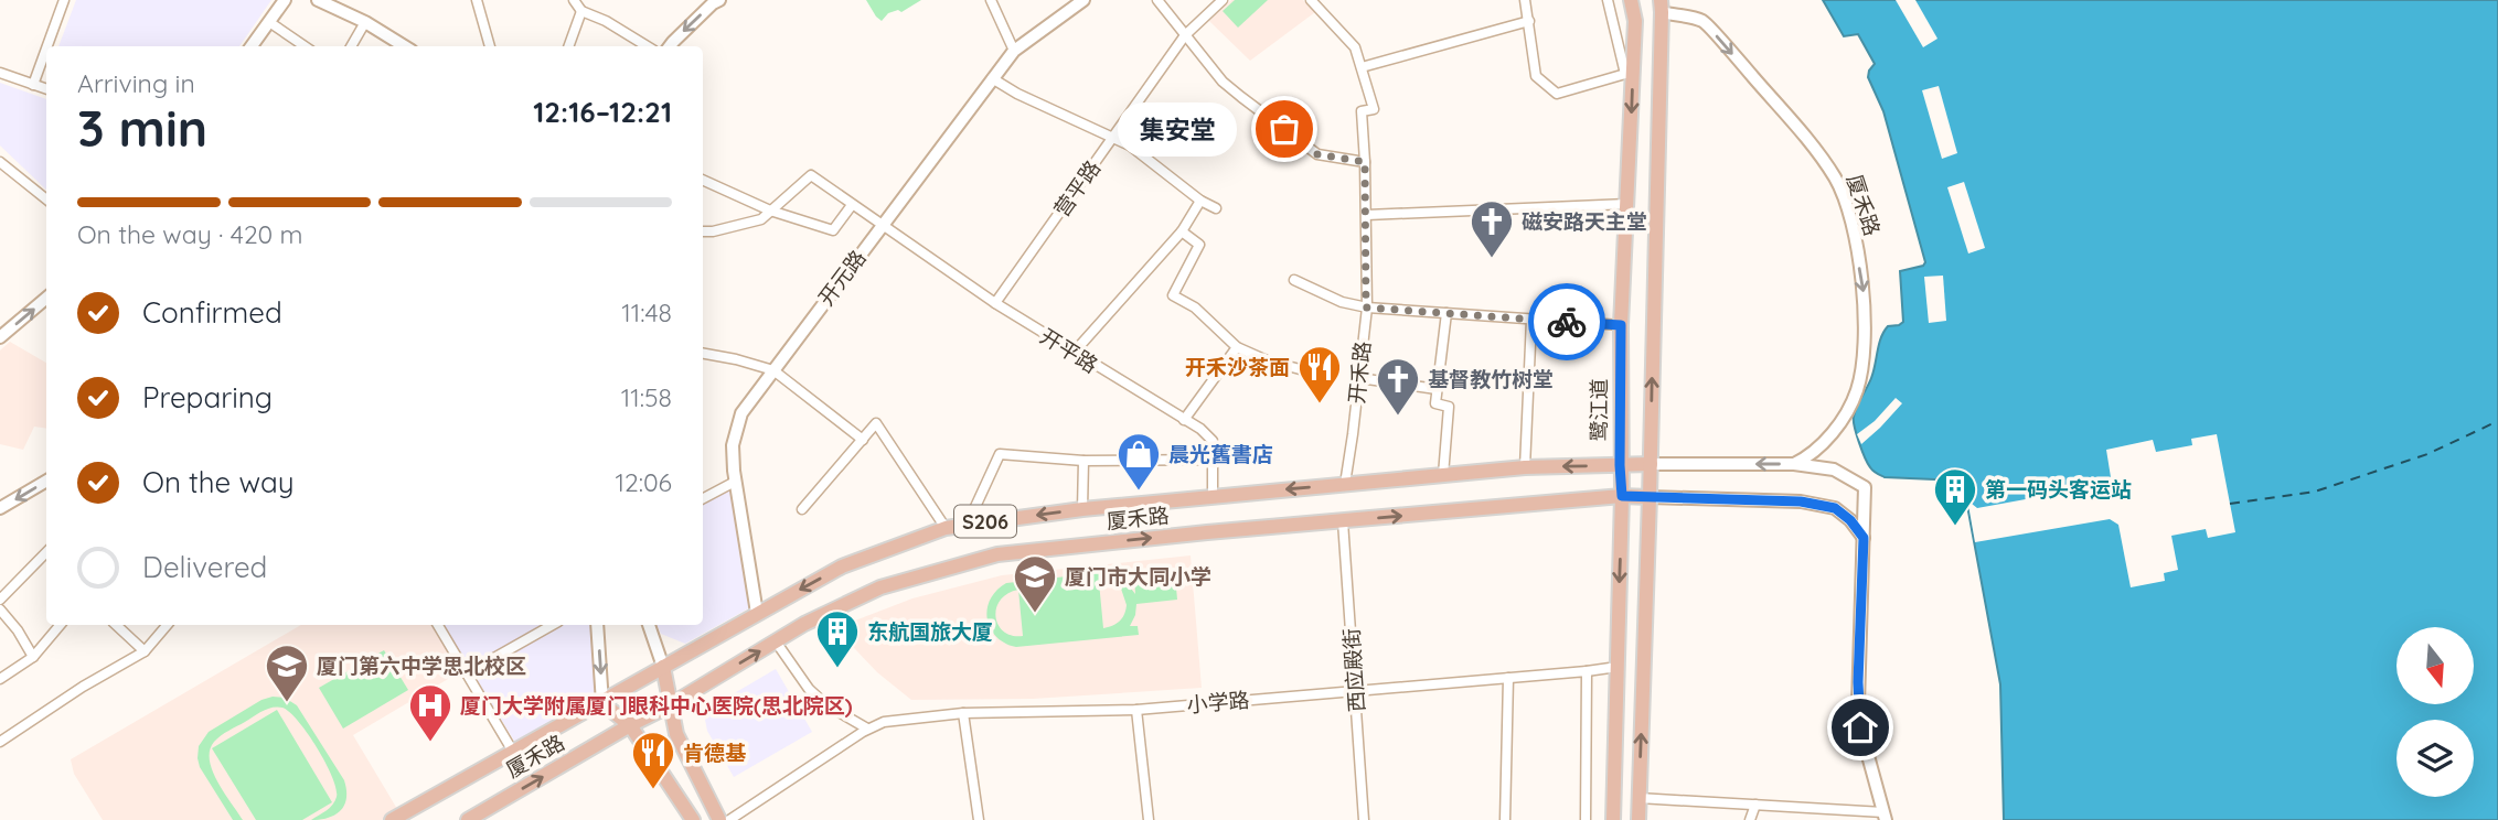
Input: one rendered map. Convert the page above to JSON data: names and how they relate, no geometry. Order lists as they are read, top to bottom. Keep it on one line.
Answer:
{"streets":{"main road":["厦禾路","鹭江道","S206"],"street":["营平路","开元路","开平路","开禾路","西应殿街","小学路"]},"crossings":[["营平路","开平路"],["厦禾路","开元路"],["厦禾路","开平路"],["厦禾路","开禾路"],["厦禾路","鹭江道"],["厦禾路","西应殿街"],["开元路","开平路"],["鹭江道","小学路"],["西应殿街","小学路"]],"places":{"other":["集安堂"],"church":["磁安路天主堂","基督教竹树堂"],"restaurant":["开禾沙茶面","肯德基"],"shop":["晨光舊書店"],"building":["第一码头客运站","东航国旅大厦"],"school or university":["厦门市大同小学","厦门第六中学思北校区"],"hospital":["厦门大学附属厦门眼科中心医院(思北院区)"]},"north":"bottom","page":{"heading":["3 min","Arriving in","12:16–12:21"],"bubble":"集安堂","bar":"On the way · 420 m","list":[["Confirmed","11:48"],["Preparing","11:58"],["On the way","12:06"],"Delivered"]}}
